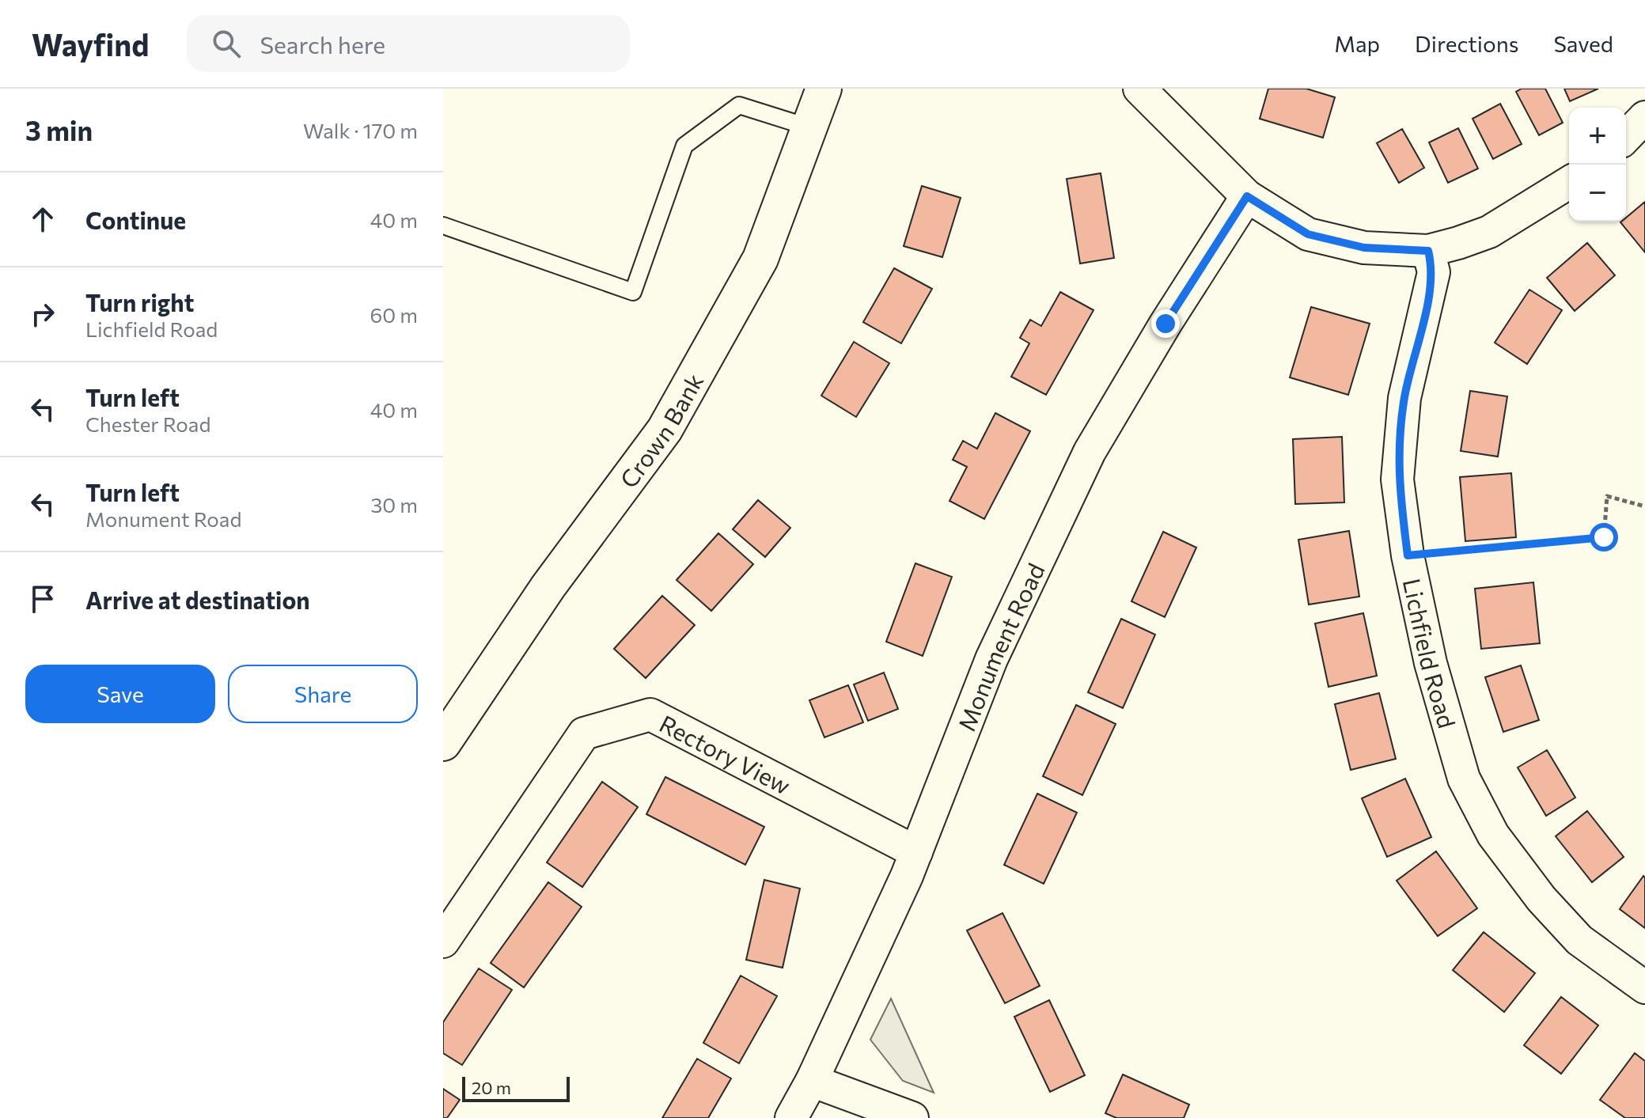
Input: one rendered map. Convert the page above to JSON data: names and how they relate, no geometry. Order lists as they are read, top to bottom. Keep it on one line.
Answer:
{"streets":{"street":["Crown Bank","Monument Road","Lichfield Road","Rectory View"]},"crossings":[["Monument Road","Rectory View"]],"scale_bar":"20 m","page":{"header":"Wayfind","search":"Search here","nav":["Map","Directions","Saved"],"heading":["3 min","Walk · 170 m"],"map_buttons":["+","−"],"list":[["Continue","40 m"],["Turn right","Lichfield Road","60 m"],["Turn left","Chester Road","40 m"],["Turn left","Monument Road","30 m"],"Arrive at destination"],"buttons":["Save","Share"],"scale":"20 m"}}
